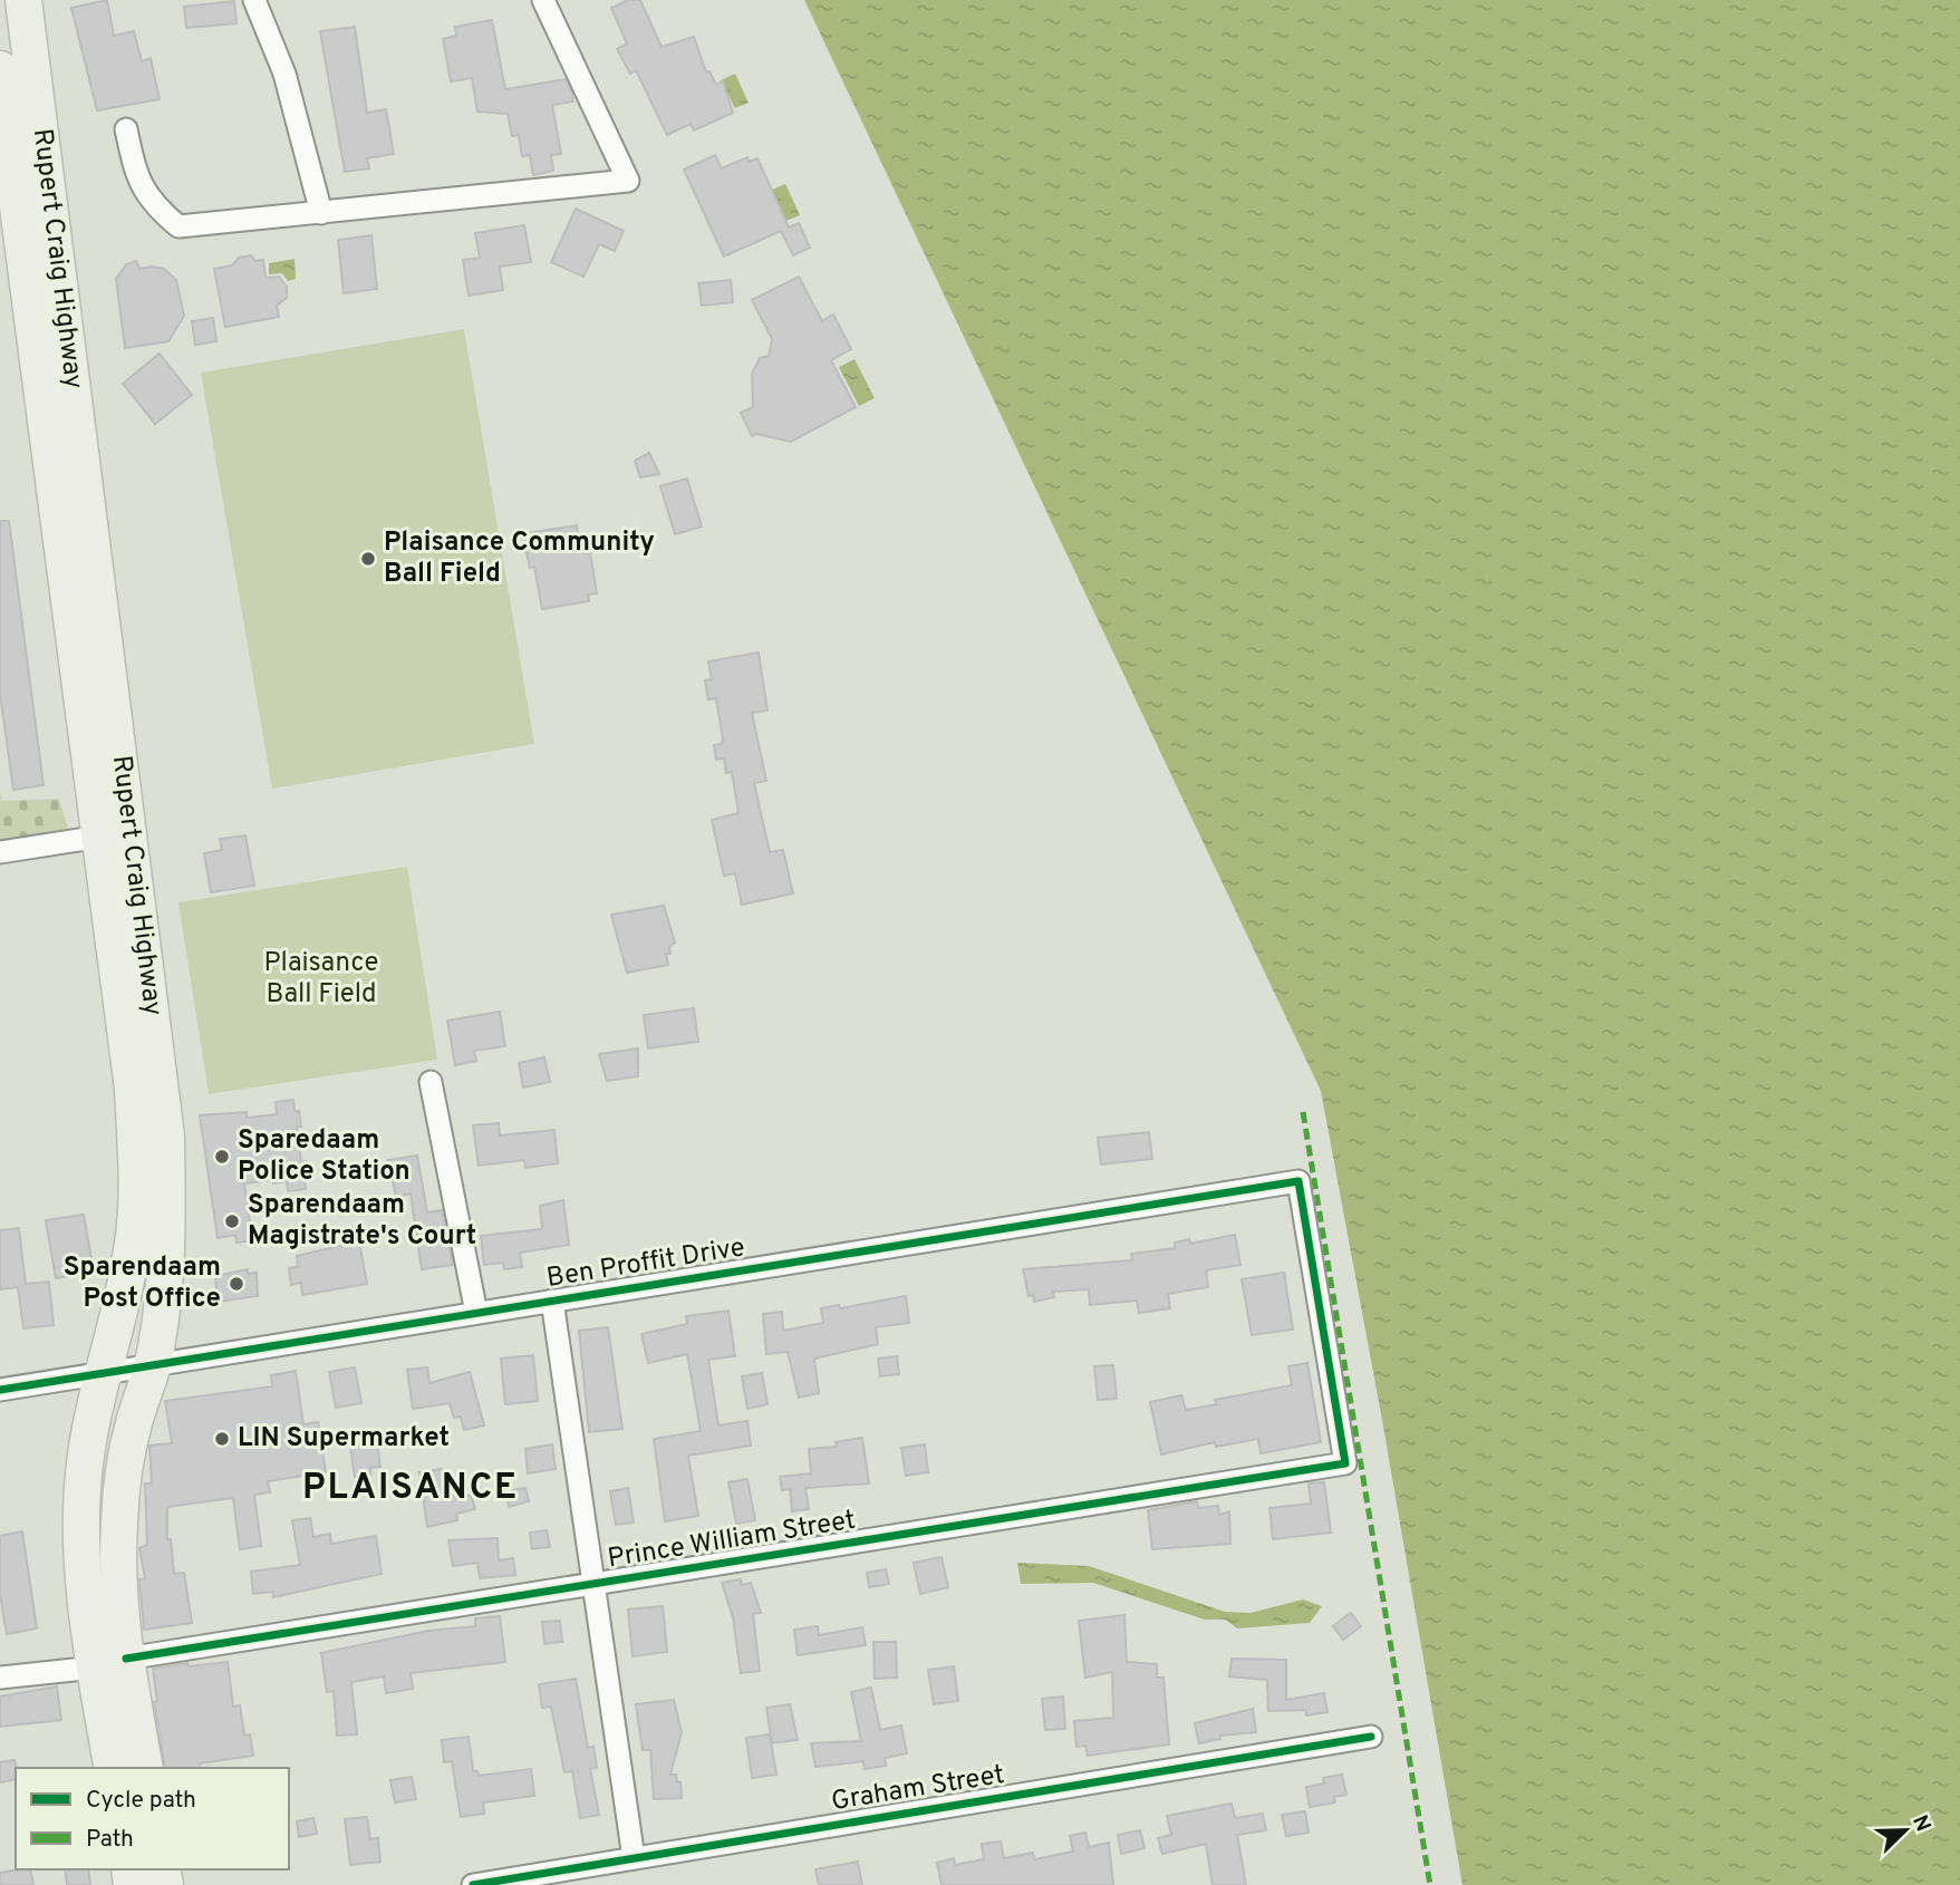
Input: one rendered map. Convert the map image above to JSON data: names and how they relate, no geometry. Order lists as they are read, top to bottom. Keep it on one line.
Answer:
{"streets":{"main road":["Rupert Craig Highway"],"street":["Ben Proffit Drive","Prince William Street","Graham Street"]},"crossings":[["Rupert Craig Highway","Ben Proffit Drive"],["Rupert Craig Highway","Prince William Street"],["Ben Proffit Drive","Prince William Street"]],"districts":["PLAISANCE"],"parks":["Plaisance Ball Field"],"places":["Plaisance Community Ball Field","Sparedaam Police Station","Sparendaam Magistrate's Court","Sparendaam Post Office","LIN Supermarket"],"legend":["Cycle path","Path"],"north":"top right"}
